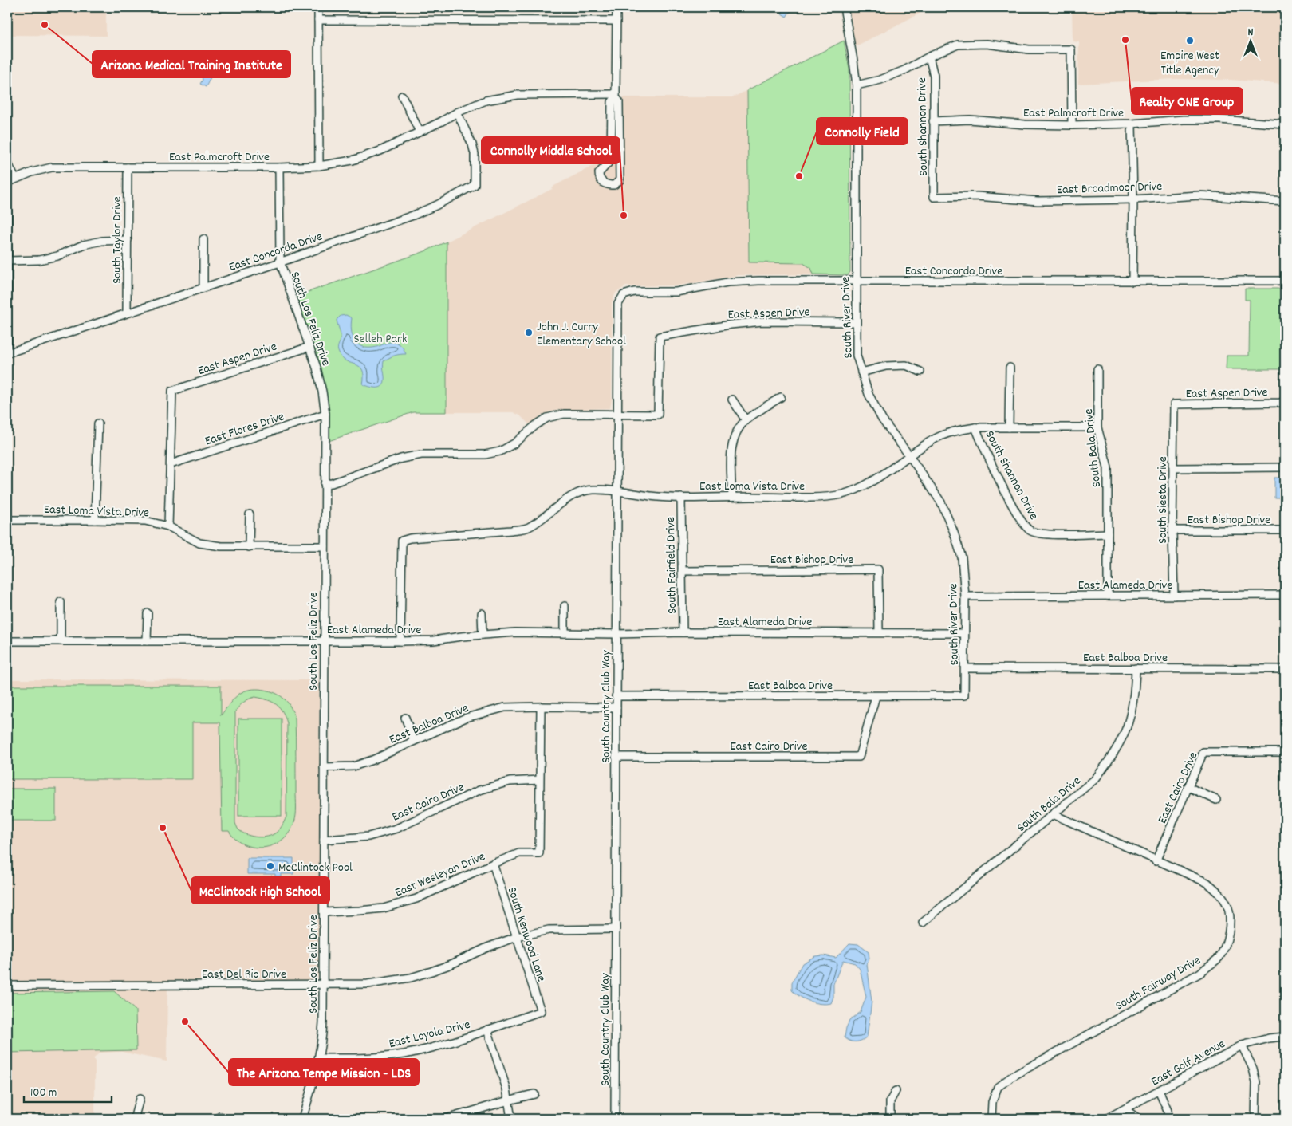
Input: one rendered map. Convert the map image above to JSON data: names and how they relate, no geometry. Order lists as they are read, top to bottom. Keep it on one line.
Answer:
{"streets":{"street":["East Palmcroft Drive","South Shannon Drive","East Broadmoor Drive","South Taylor Drive","East Concorda Drive","East Aspen Drive","South River Drive","South Los Feliz Drive","East Flores Drive","South Bala Drive","East Loma Vista Drive","South Siesta Drive","East Bishop Drive","South Fairfield Drive","East Alameda Drive","East Balboa Drive","South Country Club Way","East Cairo Drive","East Wesleyan Drive","South Kenwood Lane","East Del Rio Drive","South Fairway Drive","East Loyola Drive","East Golf Avenue"]},"crossings":[["East Palmcroft Drive","South Shannon Drive"],["East Palmcroft Drive","South Taylor Drive"],["East Palmcroft Drive","East Concorda Drive"],["East Palmcroft Drive","South Los Feliz Drive"],["South Shannon Drive","East Broadmoor Drive"],["South Shannon Drive","South Bala Drive"],["South Shannon Drive","East Loma Vista Drive"],["South Taylor Drive","East Concorda Drive"],["East Concorda Drive","South River Drive"],["East Concorda Drive","South Los Feliz Drive"],["East Concorda Drive","South Country Club Way"],["East Aspen Drive","South River Drive"],["East Aspen Drive","South Los Feliz Drive"],["East Aspen Drive","East Flores Drive"],["East Aspen Drive","South Siesta Drive"],["East Aspen Drive","South Country Club Way"],["South River Drive","East Loma Vista Drive"],["South River Drive","East Alameda Drive"],["South River Drive","East Balboa Drive"],["South Los Feliz Drive","East Flores Drive"],["South Los Feliz Drive","East Loma Vista Drive"],["South Los Feliz Drive","East Alameda Drive"],["South Los Feliz Drive","East Balboa Drive"],["South Los Feliz Drive","East Cairo Drive"],["South Los Feliz Drive","East Wesleyan Drive"],["South Los Feliz Drive","East Del Rio Drive"],["South Los Feliz Drive","East Loyola Drive"],["South Bala Drive","East Loma Vista Drive"],["South Bala Drive","East Alameda Drive"],["South Bala Drive","East Balboa Drive"],["South Bala Drive","South Fairway Drive"],["East Loma Vista Drive","South Fairfield Drive"],["East Loma Vista Drive","East Alameda Drive"],["East Loma Vista Drive","South Country Club Way"],["South Siesta Drive","East Bishop Drive"],["South Siesta Drive","East Alameda Drive"],["East Bishop Drive","South Fairfield Drive"],["East Bishop Drive","East Alameda Drive"],["South Fairfield Drive","East Alameda Drive"],["East Alameda Drive","South Country Club Way"],["East Balboa Drive","South Country Club Way"],["East Balboa Drive","East Cairo Drive"],["South Country Club Way","East Cairo Drive"],["South Country Club Way","East Del Rio Drive"],["East Cairo Drive","East Wesleyan Drive"],["East Cairo Drive","South Fairway Drive"],["East Wesleyan Drive","South Kenwood Lane"],["South Kenwood Lane","East Del Rio Drive"],["South Kenwood Lane","East Loyola Drive"]],"parks":["Selleh Park"],"places":["Arizona Medical Training Institute","Realty ONE Group","Empire West Title Agency","Connolly Field","Connolly Middle School","John J. Curry Elementary School","McClintock High School","McClintock Pool","The Arizona Tempe Mission - LDS"],"scale_bar":"100 m","north":"top"}
